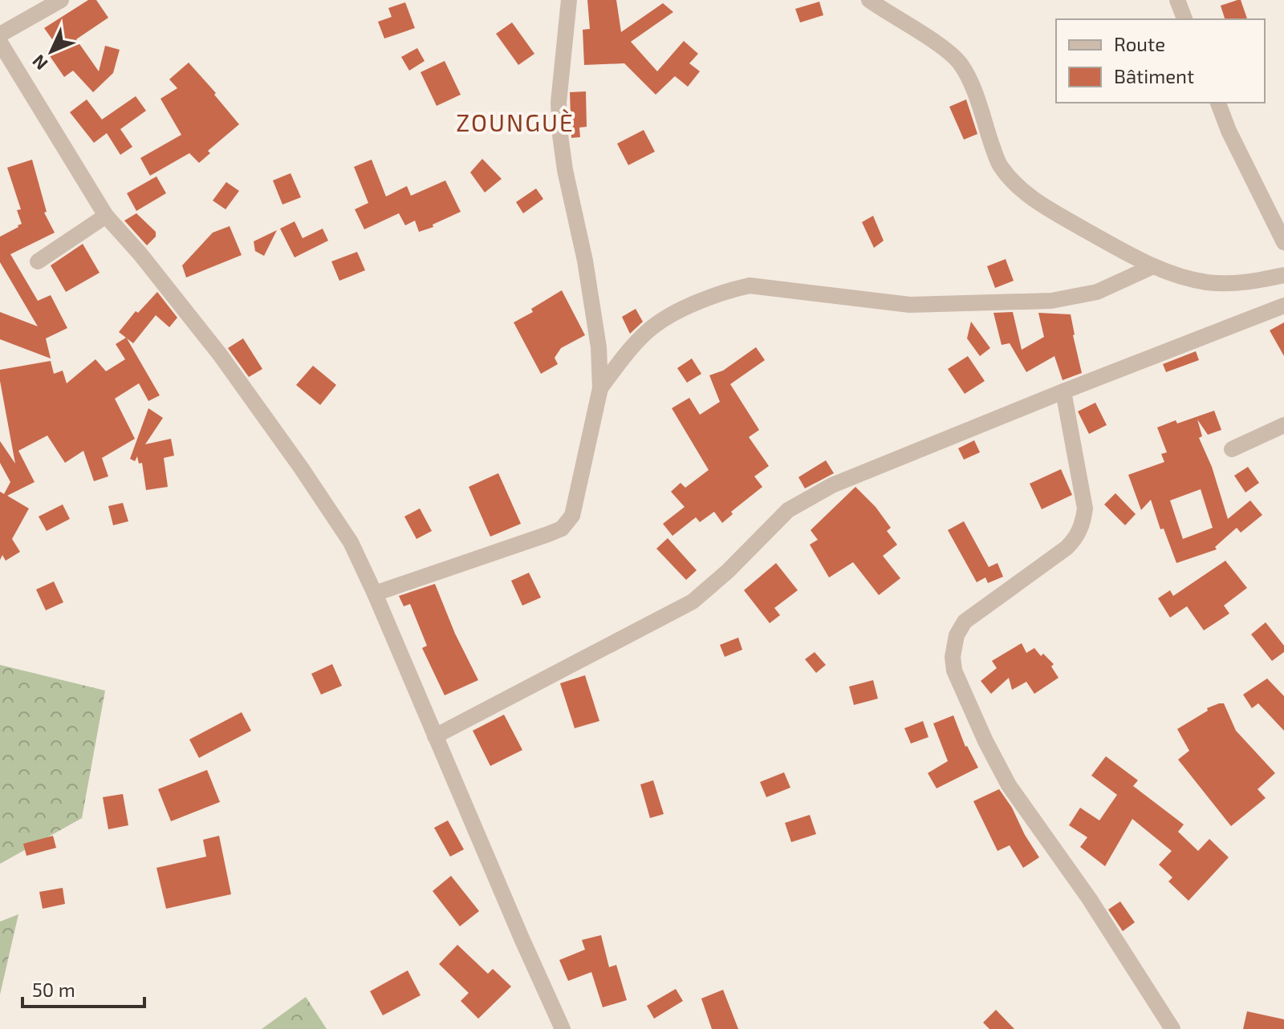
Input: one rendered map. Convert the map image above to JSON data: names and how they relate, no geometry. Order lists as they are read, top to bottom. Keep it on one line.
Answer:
{"districts":["ZOUNGUÈ"],"legend":["Route","Bâtiment"],"scale_bar":"50 m","north":"bottom left"}
